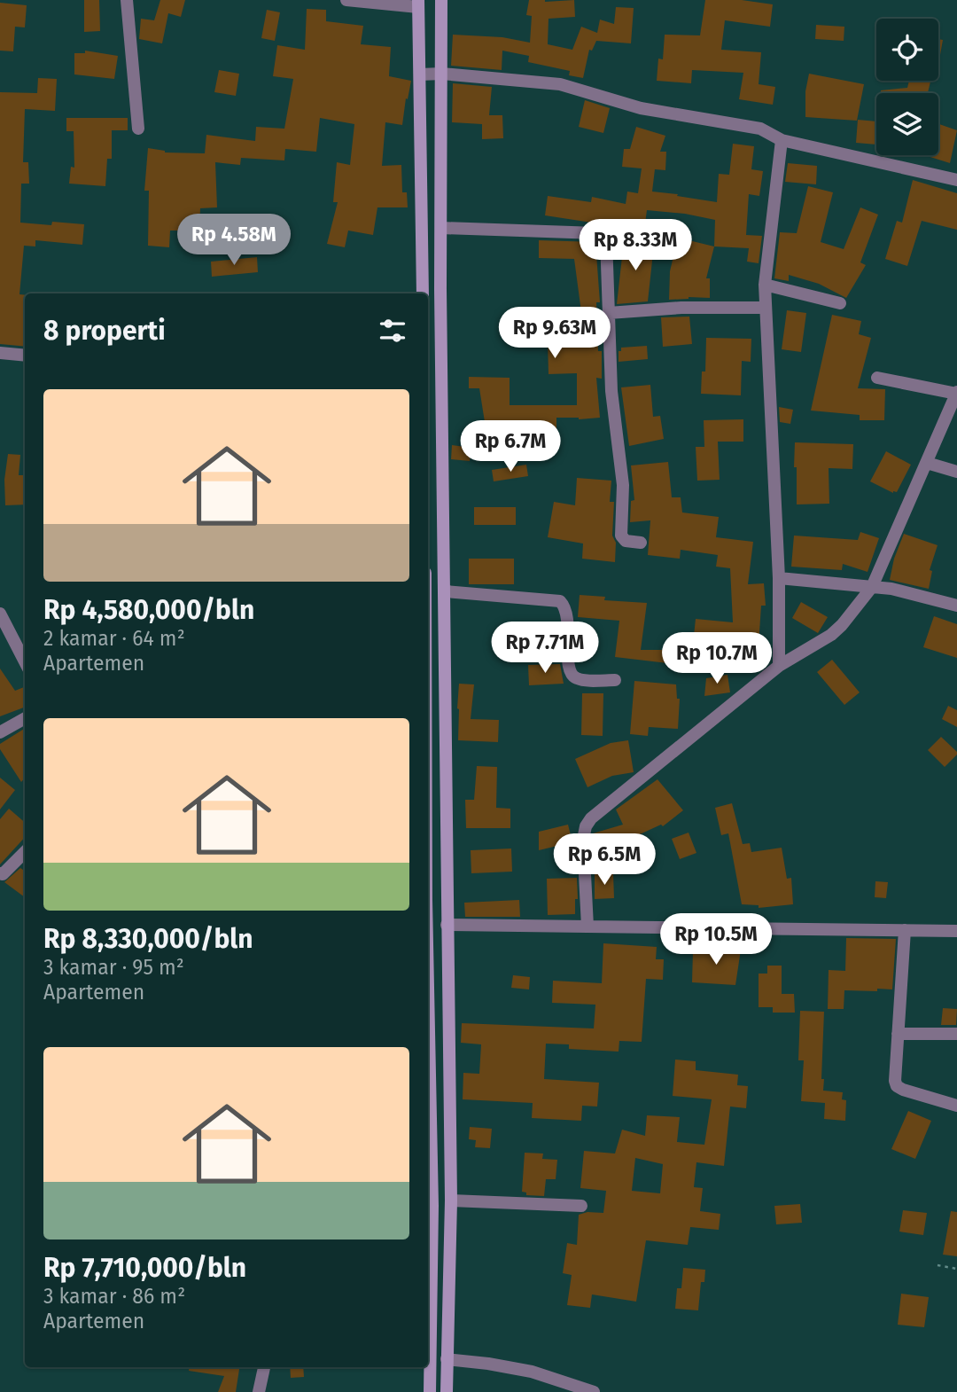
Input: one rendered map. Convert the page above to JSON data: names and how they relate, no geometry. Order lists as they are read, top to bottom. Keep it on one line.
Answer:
{"page":{"price":["Rp 4.58M","Rp 8.33M","Rp 9.63M","Rp 6.7M","Rp 7.71M","Rp 10.7M","Rp 6.5M","Rp 10.5M"],"heading":"8 properti","list":[{"name":"Rp 4,580,000/bln","note":"2 kamar · 64 m² · Apartemen"},{"name":"Rp 8,330,000/bln","note":"3 kamar · 95 m² · Apartemen"},{"name":"Rp 7,710,000/bln","note":"3 kamar · 86 m² · Apartemen"}]}}
